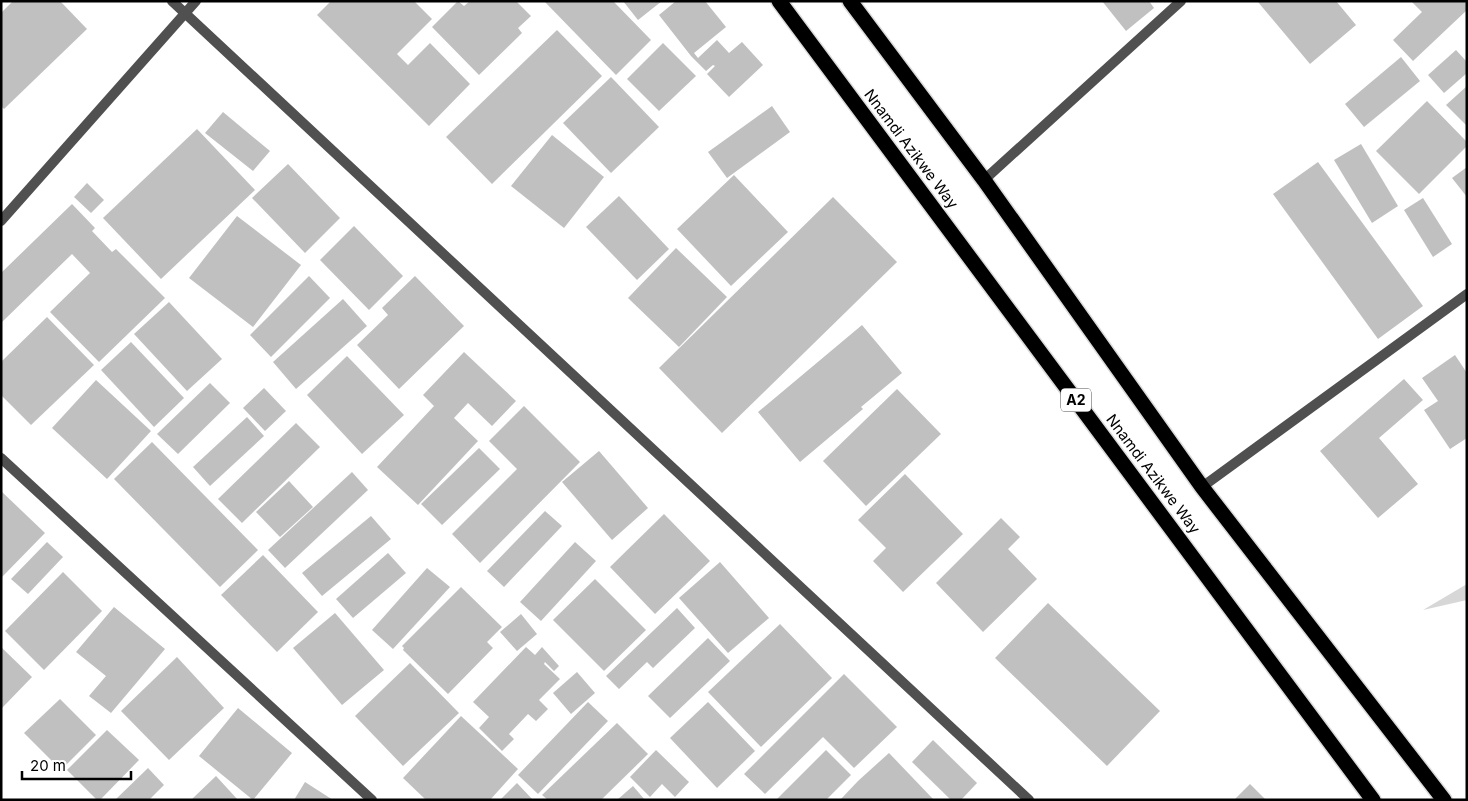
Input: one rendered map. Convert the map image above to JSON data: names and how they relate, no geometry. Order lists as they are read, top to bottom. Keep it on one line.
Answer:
{"streets":{"highway":["Nnamdi Azikwe Way","A2"]},"scale_bar":"20 m"}
